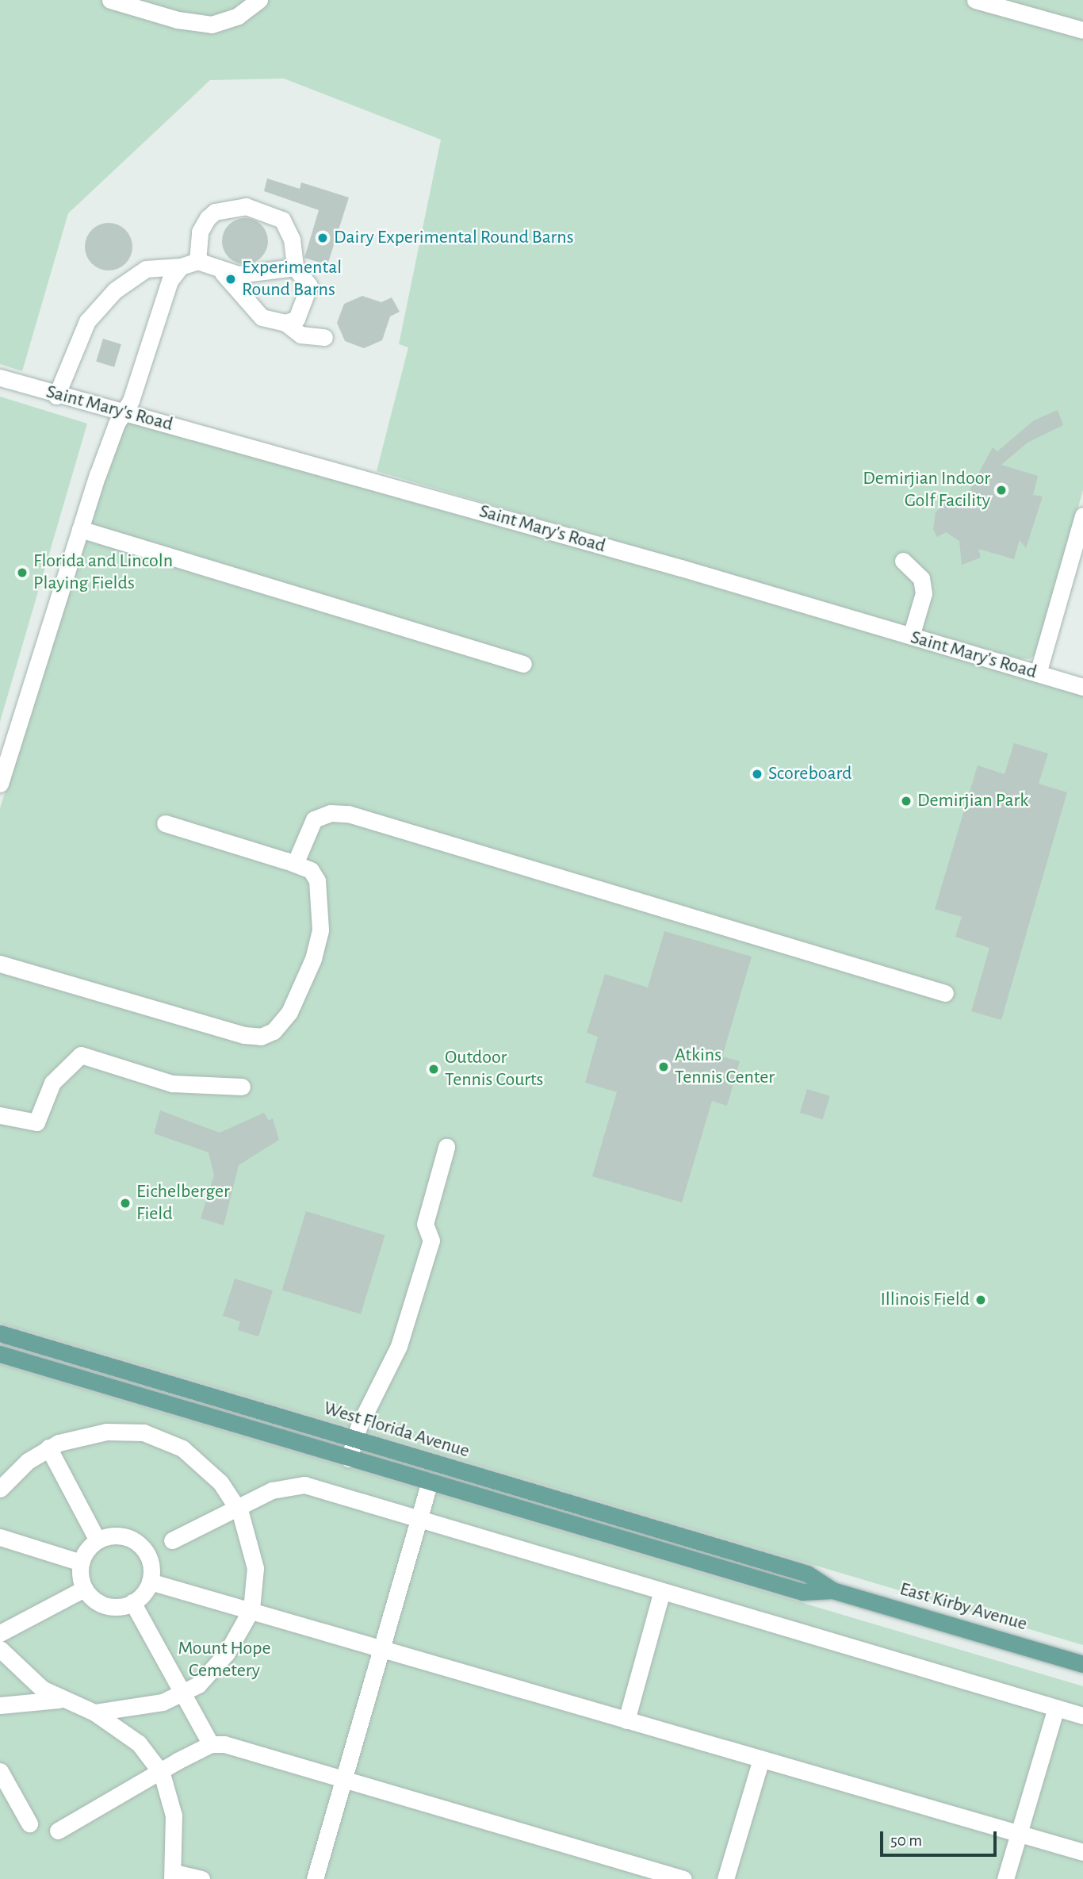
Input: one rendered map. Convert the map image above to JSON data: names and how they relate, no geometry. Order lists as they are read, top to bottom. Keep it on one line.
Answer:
{"streets":{"main road":["West Florida Avenue","East Kirby Avenue"],"street":["Saint Mary's Road"]},"crossings":[["West Florida Avenue","East Kirby Avenue"]],"parks":["Mount Hope Cemetery"],"places":["Dairy Experimental Round Barns","Experimental Round Barns","Demirjian Indoor Golf Facility","Florida and Lincoln Playing Fields","Scoreboard","Demirjian Park","Atkins Tennis Center","Outdoor Tennis Courts","Eichelberger Field","Illinois Field"],"scale_bar":"50 m"}
